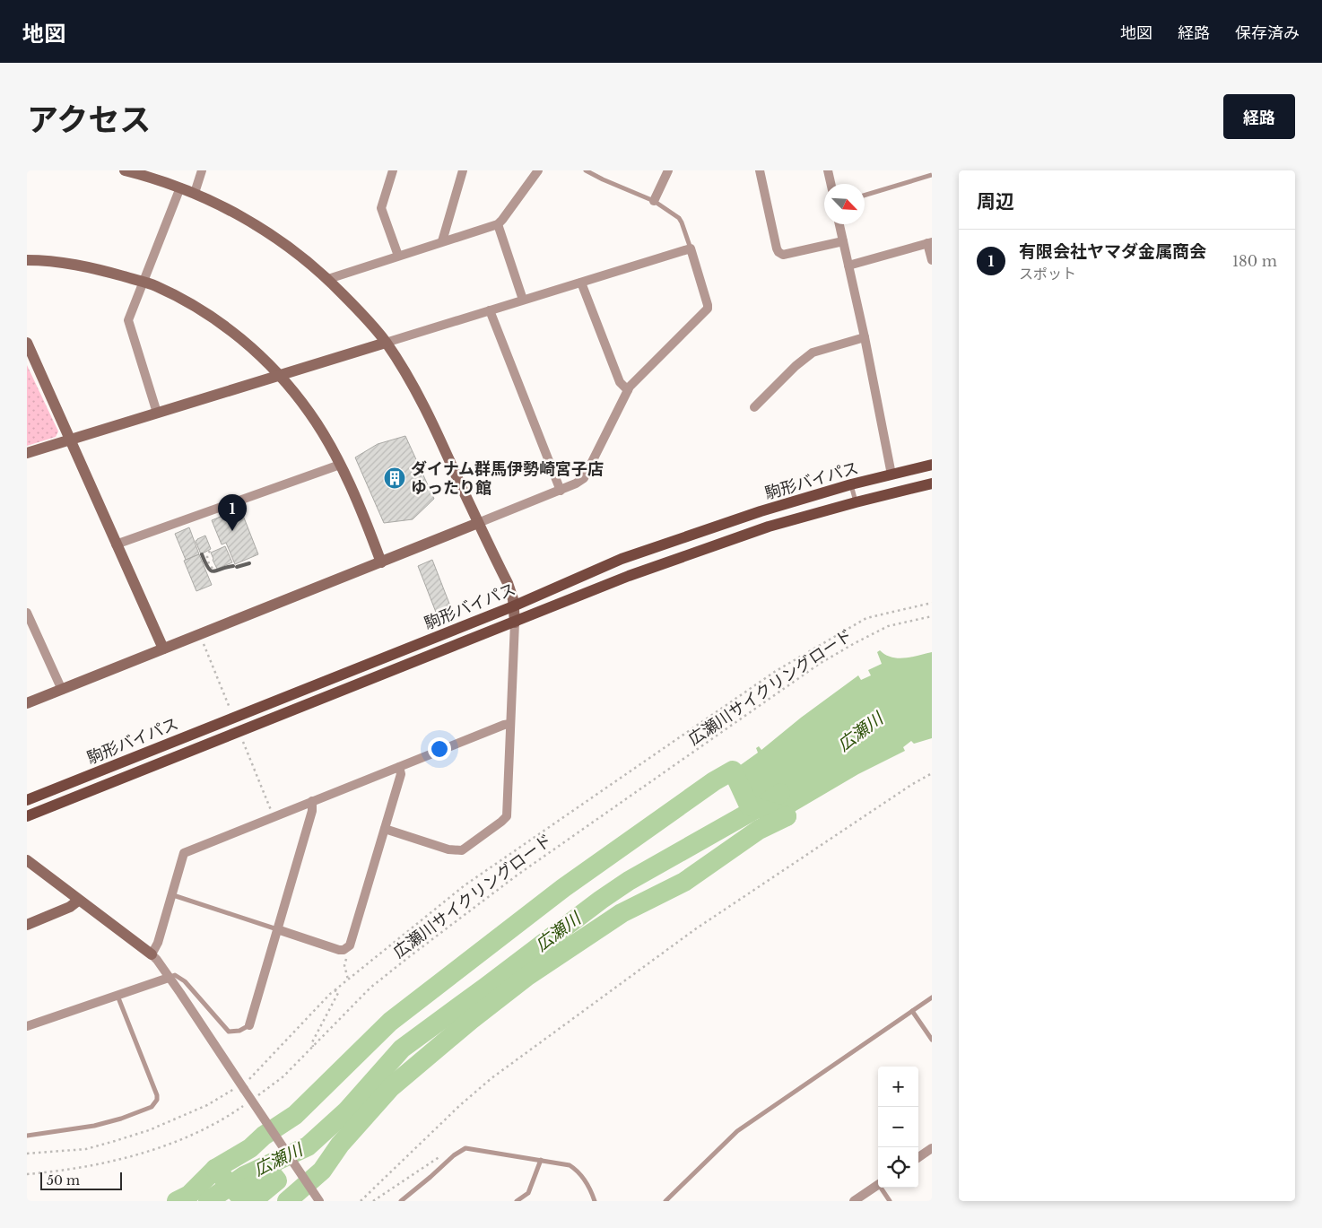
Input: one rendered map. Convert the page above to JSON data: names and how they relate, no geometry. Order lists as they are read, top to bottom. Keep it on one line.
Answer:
{"streets":{"main road":["駒形バイパス"],"path":["広瀬川サイクリングロード"]},"water":["広瀬川"],"places":{"building":["ダイナム群馬伊勢崎宮子店 ゆったり館"]},"scale_bar":"50 m","north":"bottom right","page":{"header":"地図","nav":["地図","経路","保存済み"],"title":"アクセス","buttons":"経路","heading":"周辺","list":[{"mark":"1","name":"有限会社ヤマダ金属商会","note":"スポット","value":"180 m"}],"pins":"1","map_buttons":["+","−"],"scale":"50 m"}}
